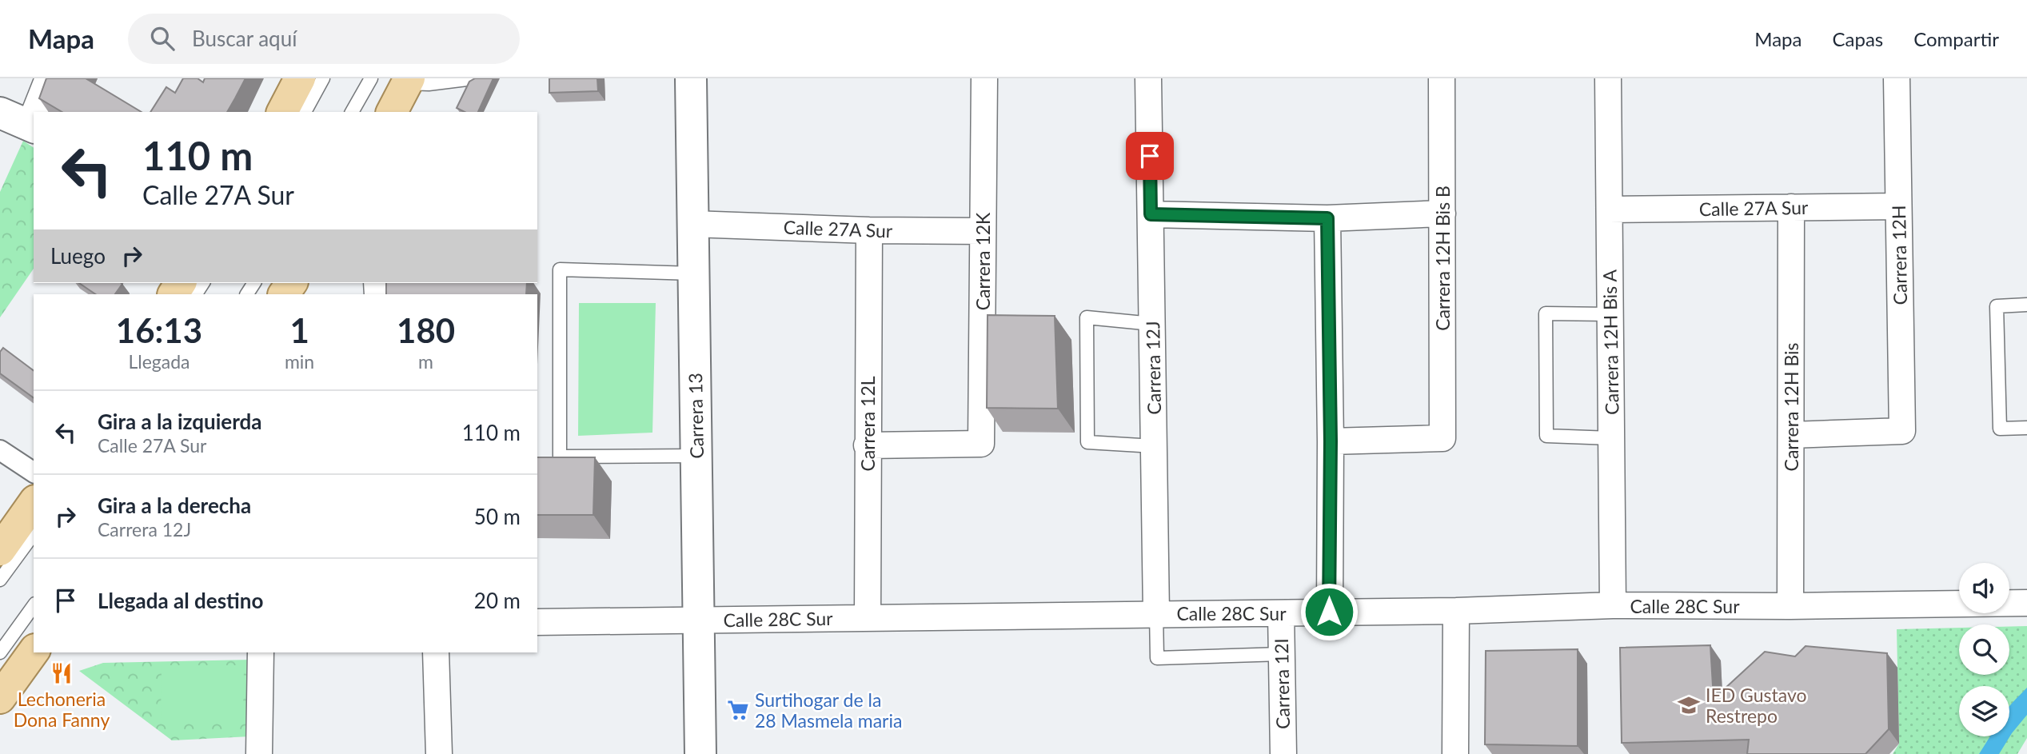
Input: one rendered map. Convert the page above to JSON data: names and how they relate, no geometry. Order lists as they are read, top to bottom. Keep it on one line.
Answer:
{"streets":{"street":["Calle 27A Sur","Carrera 12H","Carrera 12H Bis B","Carrera 12K","Carrera 12H Bis A","Carrera 12J","Carrera 12H Bis","Carrera 13","Carrera 12L","Calle 28C Sur","Carrera 12I"]},"crossings":[["Calle 27A Sur","Carrera 12H"],["Calle 27A Sur","Carrera 12K"],["Calle 27A Sur","Carrera 12H Bis A"],["Calle 27A Sur","Carrera 12H Bis"],["Calle 27A Sur","Carrera 13"],["Calle 27A Sur","Carrera 12L"],["Carrera 12H","Carrera 12H Bis"],["Carrera 12K","Carrera 12L"],["Carrera 12H Bis A","Calle 28C Sur"],["Carrera 12J","Calle 28C Sur"],["Carrera 12J","Carrera 12I"],["Carrera 12H Bis","Calle 28C Sur"],["Carrera 13","Calle 28C Sur"],["Carrera 12L","Calle 28C Sur"],["Calle 28C Sur","Carrera 12I"]],"places":{"restaurant":["Lechoneria Dona Fanny"],"school or university":["IED Gustavo Restrepo"],"supermarket":["Surtihogar de la 28 Masmela maria"]},"page":{"header":"Mapa","search":"Buscar aquí","nav":["Mapa","Capas","Compartir"],"turn":["110 m","Calle 27A Sur"],"then":"Luego","eta":["16:13","Llegada","1","min","180","m"],"list":[{"name":"Gira a la izquierda","note":"Calle 27A Sur","value":"110 m"},{"name":"Gira a la derecha","note":"Carrera 12J","value":"50 m"},{"name":"Llegada al destino","value":"20 m"}]}}
